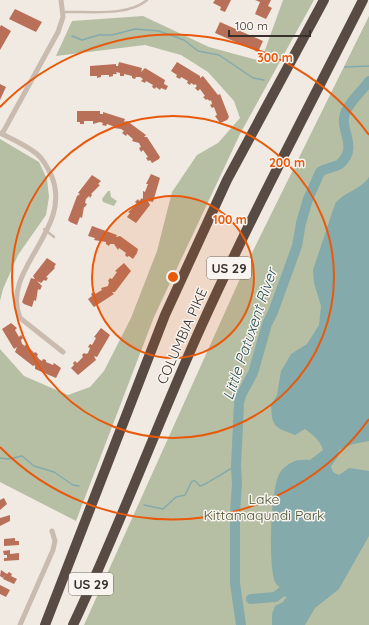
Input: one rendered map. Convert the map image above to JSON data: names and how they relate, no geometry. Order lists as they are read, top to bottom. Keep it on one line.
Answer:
{"streets":{"highway":["US 29","COLUMBIA PIKE"]},"water":["Little Patuxent River"],"parks":["Lake Kittamaqundi Park"],"scale_bar":"100 m","rings":["300 m","200 m","100 m"]}
